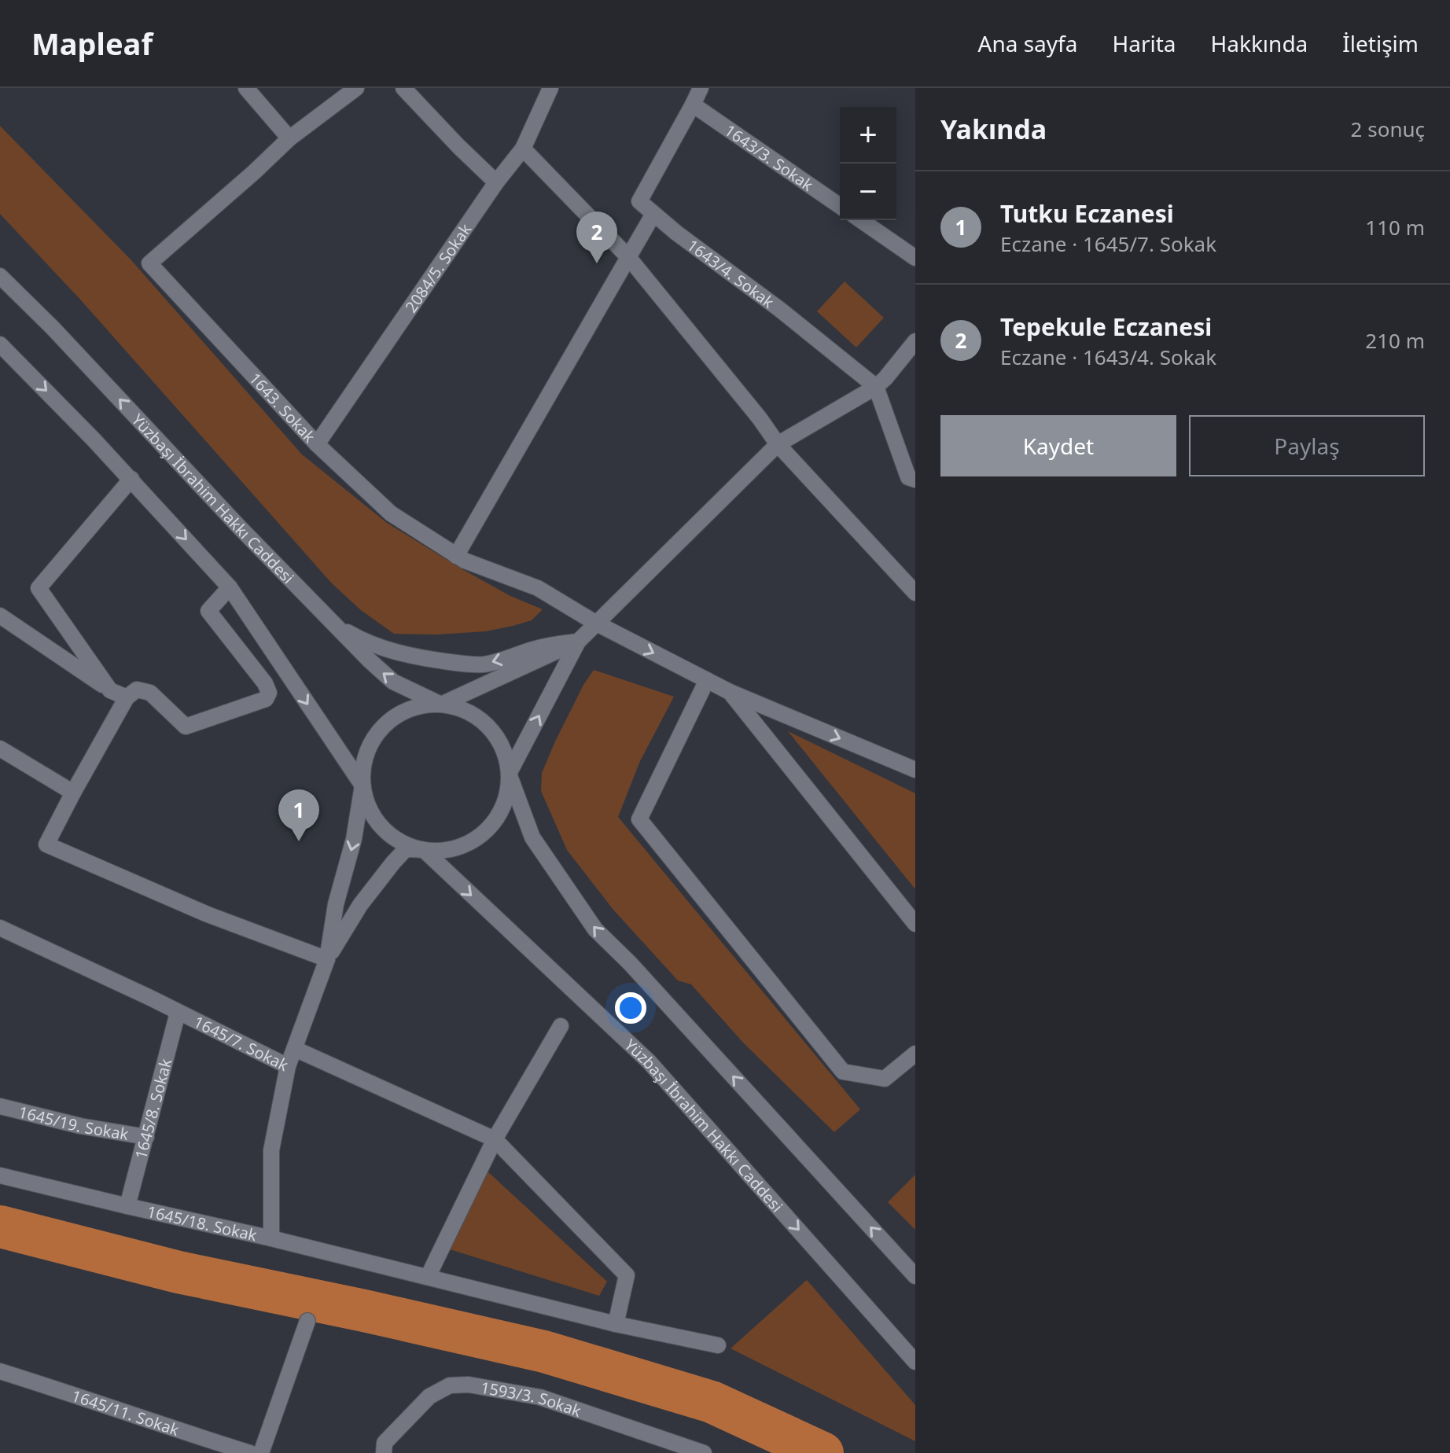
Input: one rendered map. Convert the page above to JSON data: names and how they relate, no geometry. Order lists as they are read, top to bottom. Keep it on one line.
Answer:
{"streets":{"street":["1643/3. Sokak","2084/5. Sokak","1643/4. Sokak","1643. Sokak","Yüzbaşı İbrahim Hakkı Caddesi","1645/7. Sokak","1645/8. Sokak","1645/19. Sokak","1645/18. Sokak","1593/3. Sokak","1645/11. Sokak"]},"crossings":[["2084/5. Sokak","1643. Sokak"],["Yüzbaşı İbrahim Hakkı Caddesi","1645/7. Sokak"],["1645/7. Sokak","1645/8. Sokak"],["1645/7. Sokak","1645/18. Sokak"],["1645/8. Sokak","1645/19. Sokak"],["1645/8. Sokak","1645/18. Sokak"]],"page":{"header":"Mapleaf","nav":["Ana sayfa","Harita","Hakkında","İletişim"],"heading":["Yakında","2 sonuç"],"map_buttons":["+","−"],"list":[{"mark":"1","name":"Tutku Eczanesi","note":"Eczane · 1645/7. Sokak","value":"110 m"},{"mark":"2","name":"Tepekule Eczanesi","note":"Eczane · 1643/4. Sokak","value":"210 m"}],"pins":["2","1"],"buttons":["Kaydet","Paylaş"]}}
